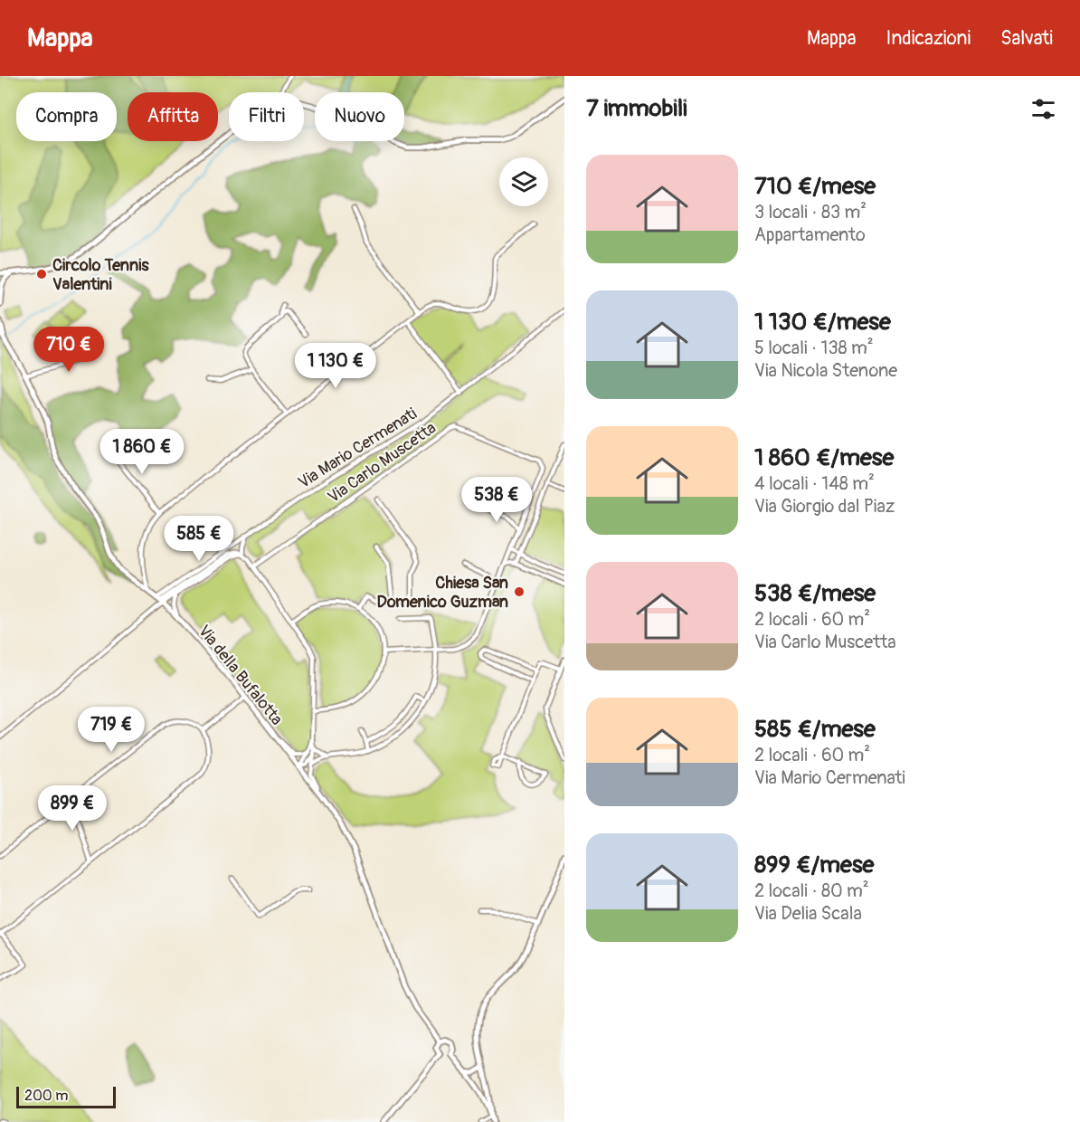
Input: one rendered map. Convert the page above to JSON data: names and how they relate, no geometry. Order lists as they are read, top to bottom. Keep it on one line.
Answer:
{"streets":{"street":["Via Mario Cermenati","Via Carlo Muscetta","Via della Bufalotta"]},"crossings":[["Via Mario Cermenati","Via della Bufalotta"]],"places":["Circolo Tennis Valentini","Chiesa San Domenico Guzman"],"scale_bar":"200 m","page":{"header":"Mappa","nav":["Mappa","Indicazioni","Salvati"],"heading":"7 immobili","chip":["Compra","Affitta","Filtri","Nuovo"],"list":[{"name":"710 €/mese","note":"3 locali · 83 m² · Appartamento"},{"name":"1 130 €/mese","note":"5 locali · 138 m² · Via Nicola Stenone"},{"name":"1 860 €/mese","note":"4 locali · 148 m² · Via Giorgio dal Piaz"},{"name":"538 €/mese","note":"2 locali · 60 m² · Via Carlo Muscetta"},{"name":"585 €/mese","note":"2 locali · 60 m² · Via Mario Cermenati"},{"name":"899 €/mese","note":"2 locali · 80 m² · Via Delia Scala"}],"price":["710 €","1 130 €","1 860 €","538 €","585 €","719 €","899 €"],"scale":"200 m"}}
